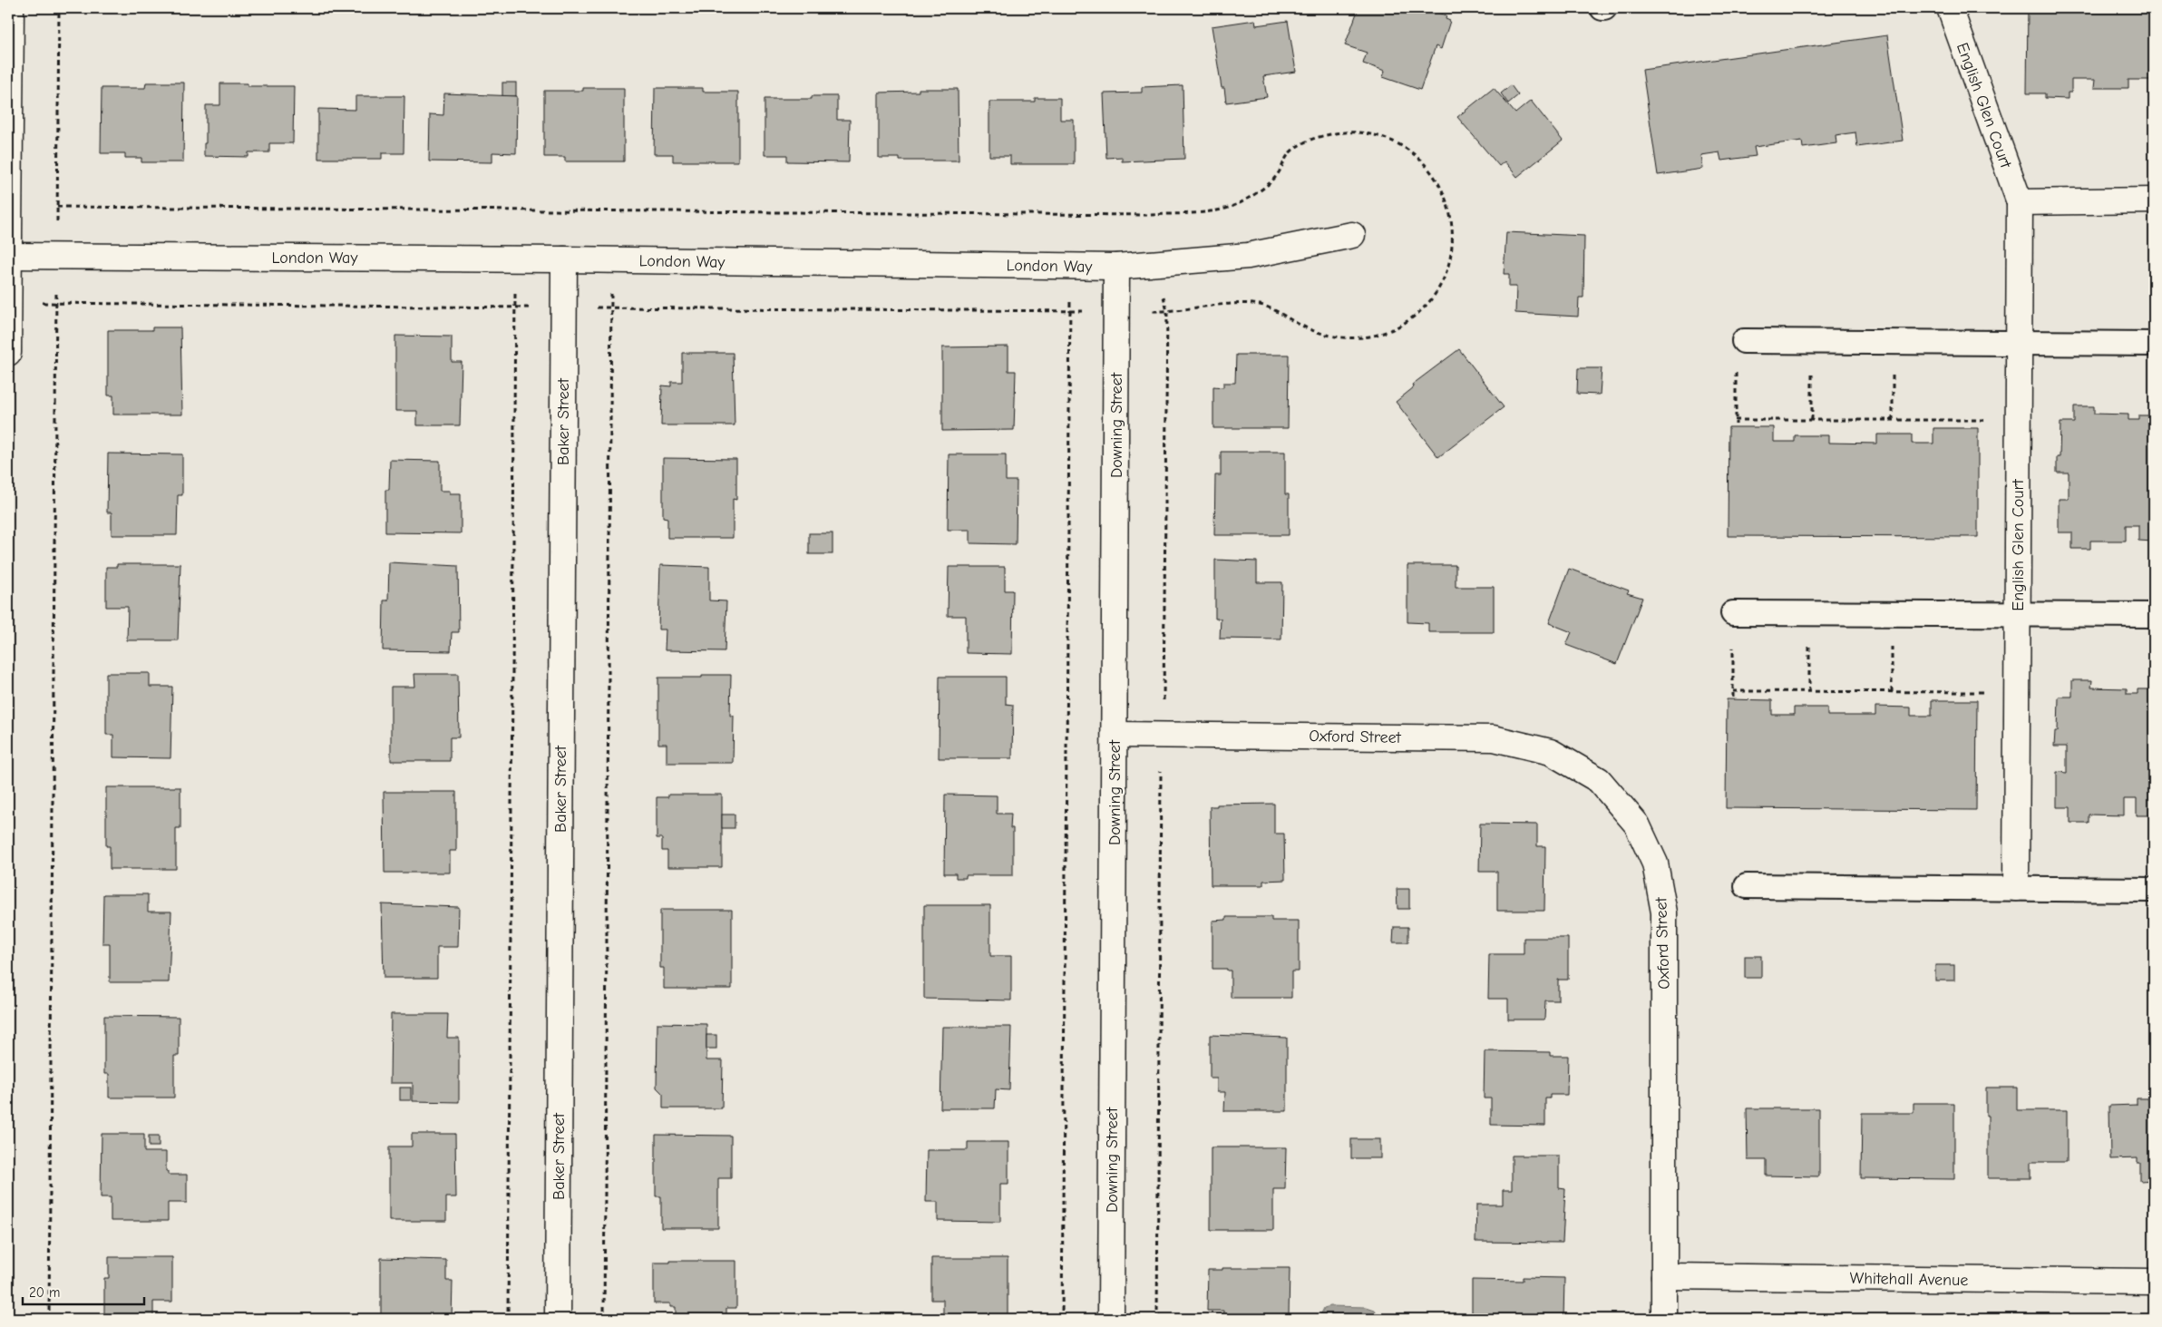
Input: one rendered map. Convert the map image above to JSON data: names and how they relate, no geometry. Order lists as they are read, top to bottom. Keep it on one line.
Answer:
{"streets":{"street":["English Glen Court","London Way","Baker Street","Downing Street","Oxford Street","Whitehall Avenue"]},"crossings":[["London Way","Baker Street"],["London Way","Downing Street"],["Downing Street","Oxford Street"],["Oxford Street","Whitehall Avenue"]],"scale_bar":"20 m"}
